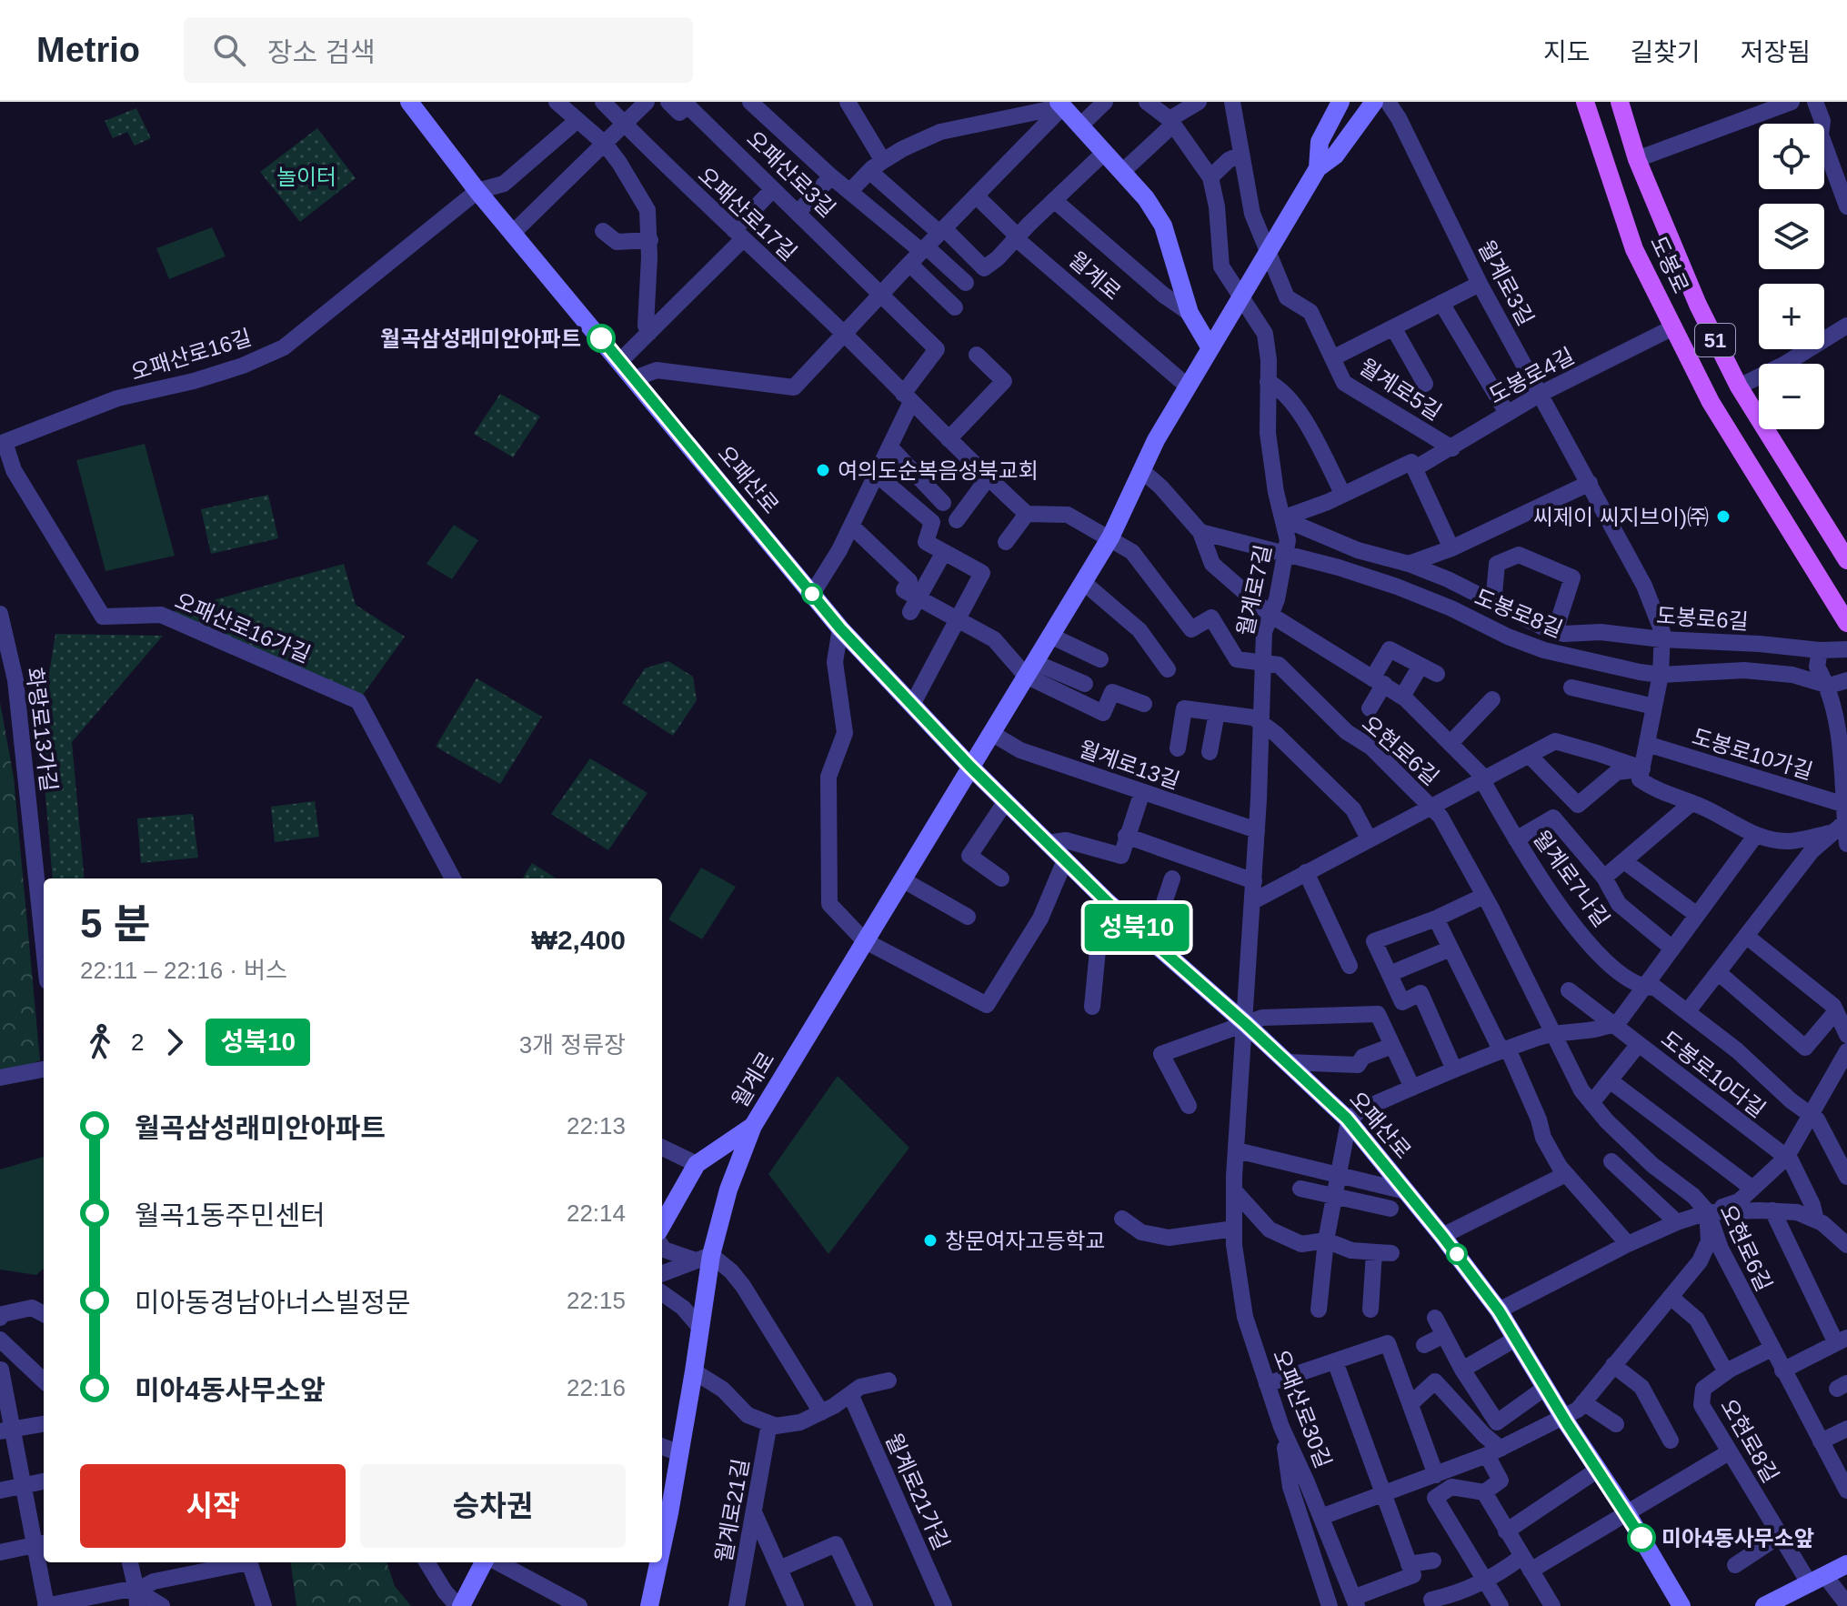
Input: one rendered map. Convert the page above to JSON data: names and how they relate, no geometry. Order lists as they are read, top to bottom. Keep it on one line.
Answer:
{"streets":{"main road":["도봉로","월계로","51","오패산로"],"street":["오패산로3길","오패산로17길","월계로3길","오패산로16길","도봉로4길","월계로5길","월계로7길","도봉로8길","도봉로6길","오패산로16가길","화랑로13가길","오현로6길","도봉로10가길","월계로13길","월계로7나길","도봉로10다길","오패산로30길","오현로8길","월계로21가길","월계로21길"]},"crossings":[["오패산로3길","오패산로17길"],["도봉로","도봉로4길"],["월계로","월계로5길"],["월계로","오패산로"],["월계로","월계로7길"],["월계로","월계로13길"],["월계로3길","도봉로4길"],["월계로3길","도봉로8길"],["월계로3길","도봉로6길"],["월계로3길","도봉로10가길"],["오패산로16길","오패산로"],["오패산로16길","오패산로16가길"],["도봉로4길","월계로5길"],["도봉로4길","월계로7길"],["도봉로4길","도봉로6길"],["오패산로","월계로7길"],["오패산로","오패산로30길"],["월계로7길","도봉로8길"],["월계로7길","도봉로6길"],["월계로7길","오현로6길"],["월계로7길","월계로13길"],["월계로7길","월계로7나길"],["월계로7길","오패산로30길"],["오현로6길","오현로8길"],["월계로7나길","도봉로10다길"]],"parks":["놀이터"],"places":["월곡삼성래미안아파트","여의도순복음성북교회","씨제이 씨지브이)㈜","창문여자고등학교","미아4동사무소앞"],"lines":["bus line 성북10"],"page":{"header":"Metrio","search":"장소 검색","nav":["지도","길찾기","저장됨"],"on_map":"성북10","map_buttons":["+","−"],"heading":["5 분","22:11 – 22:16 · 버스","₩2,400"],"legs":["2","성북10","3개 정류장"],"list":[{"name":"월곡삼성래미안아파트","value":"22:13"},{"name":"월곡1동주민센터","value":"22:14"},{"name":"미아동경남아너스빌정문","value":"22:15"},{"name":"미아4동사무소앞","value":"22:16"}],"buttons":["시작","승차권"]}}
